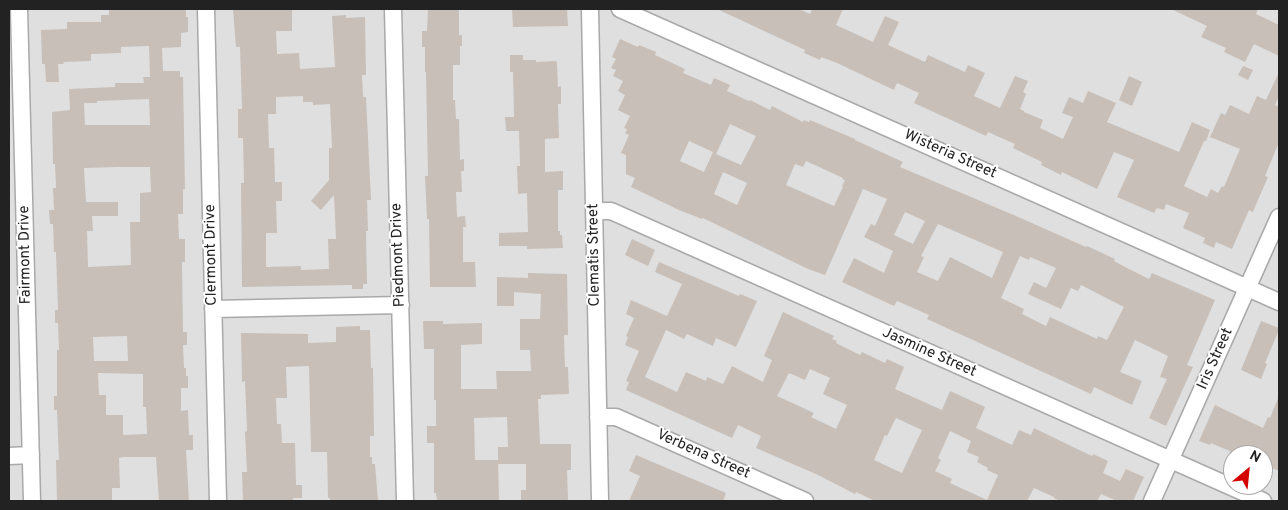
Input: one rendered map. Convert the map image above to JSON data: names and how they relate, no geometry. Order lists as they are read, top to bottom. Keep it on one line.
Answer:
{"streets":{"street":["Wisteria Street","Fairmont Drive","Clermont Drive","Piedmont Drive","Clematis Street","Jasmine Street","Iris Street","Verbena Street"]},"crossings":[["Wisteria Street","Iris Street"],["Clematis Street","Jasmine Street"],["Clematis Street","Verbena Street"],["Jasmine Street","Iris Street"]],"north":"top right"}
